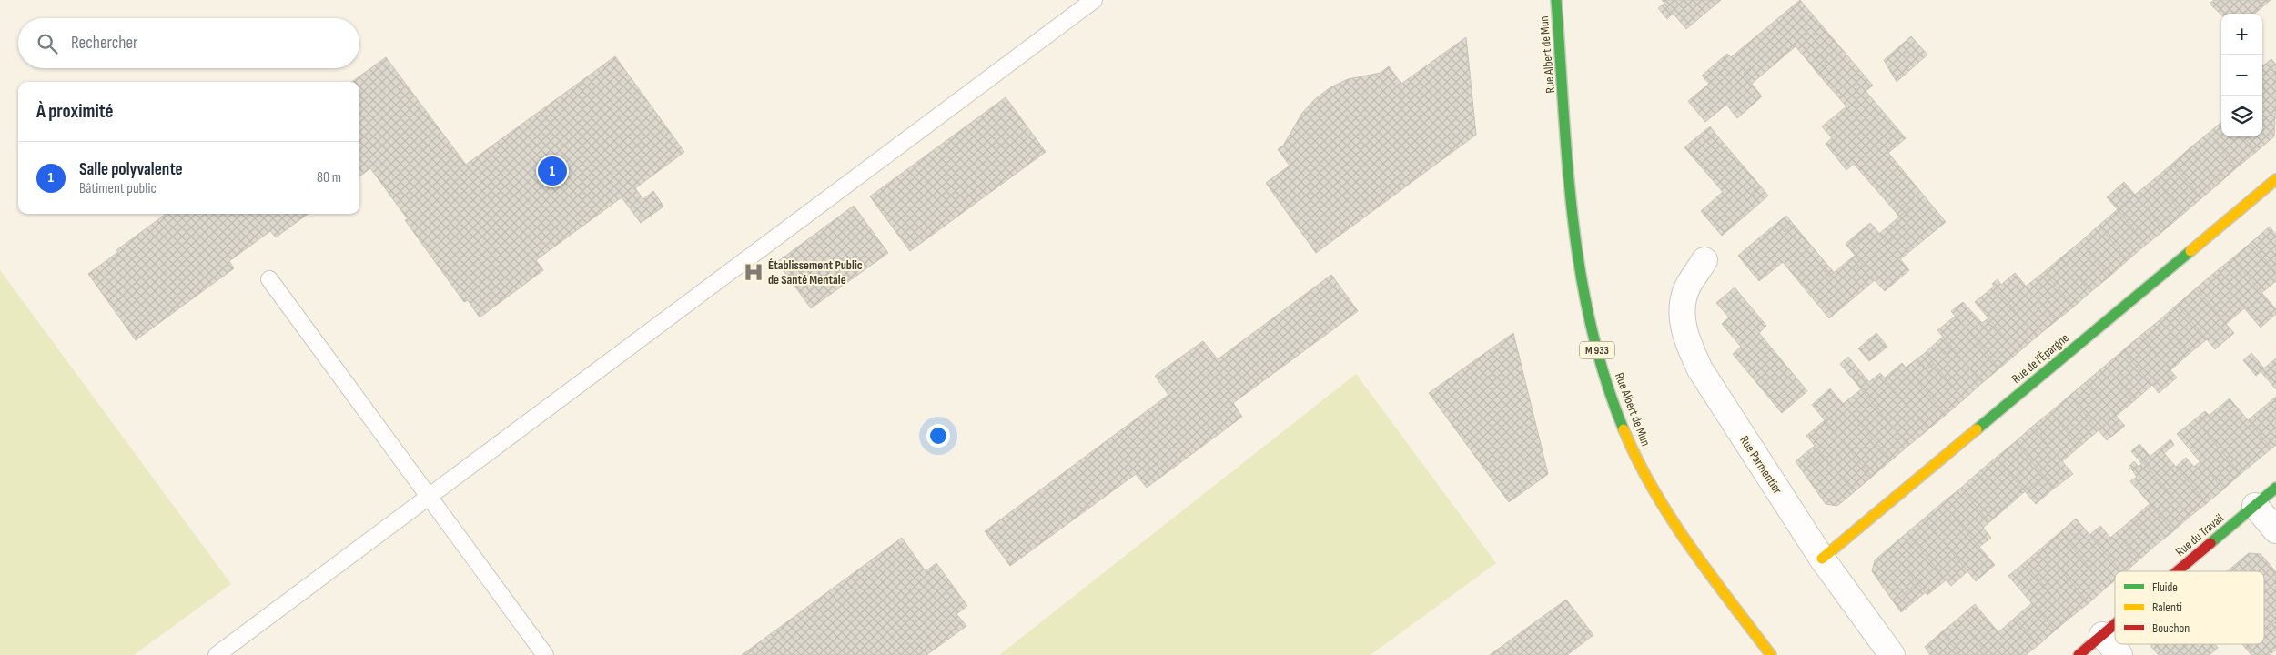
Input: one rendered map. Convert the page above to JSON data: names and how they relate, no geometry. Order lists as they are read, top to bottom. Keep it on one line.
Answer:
{"streets":{"street":["Rue Albert de Mun","M 933","Rue de l'Épargne","Rue Parmentier","Rue du Travail"]},"crossings":[["Rue de l'Épargne","Rue Parmentier"]],"places":{"hospital":["Établissement Public de Santé Mentale"]},"legend":["Fluide","Ralenti","Bouchon"],"page":{"map_buttons":["+","−"],"search":"Rechercher","heading":"À proximité","list":[{"mark":"1","name":"Salle polyvalente","note":"Bâtiment public","value":"80 m"}],"pins":"1"}}
